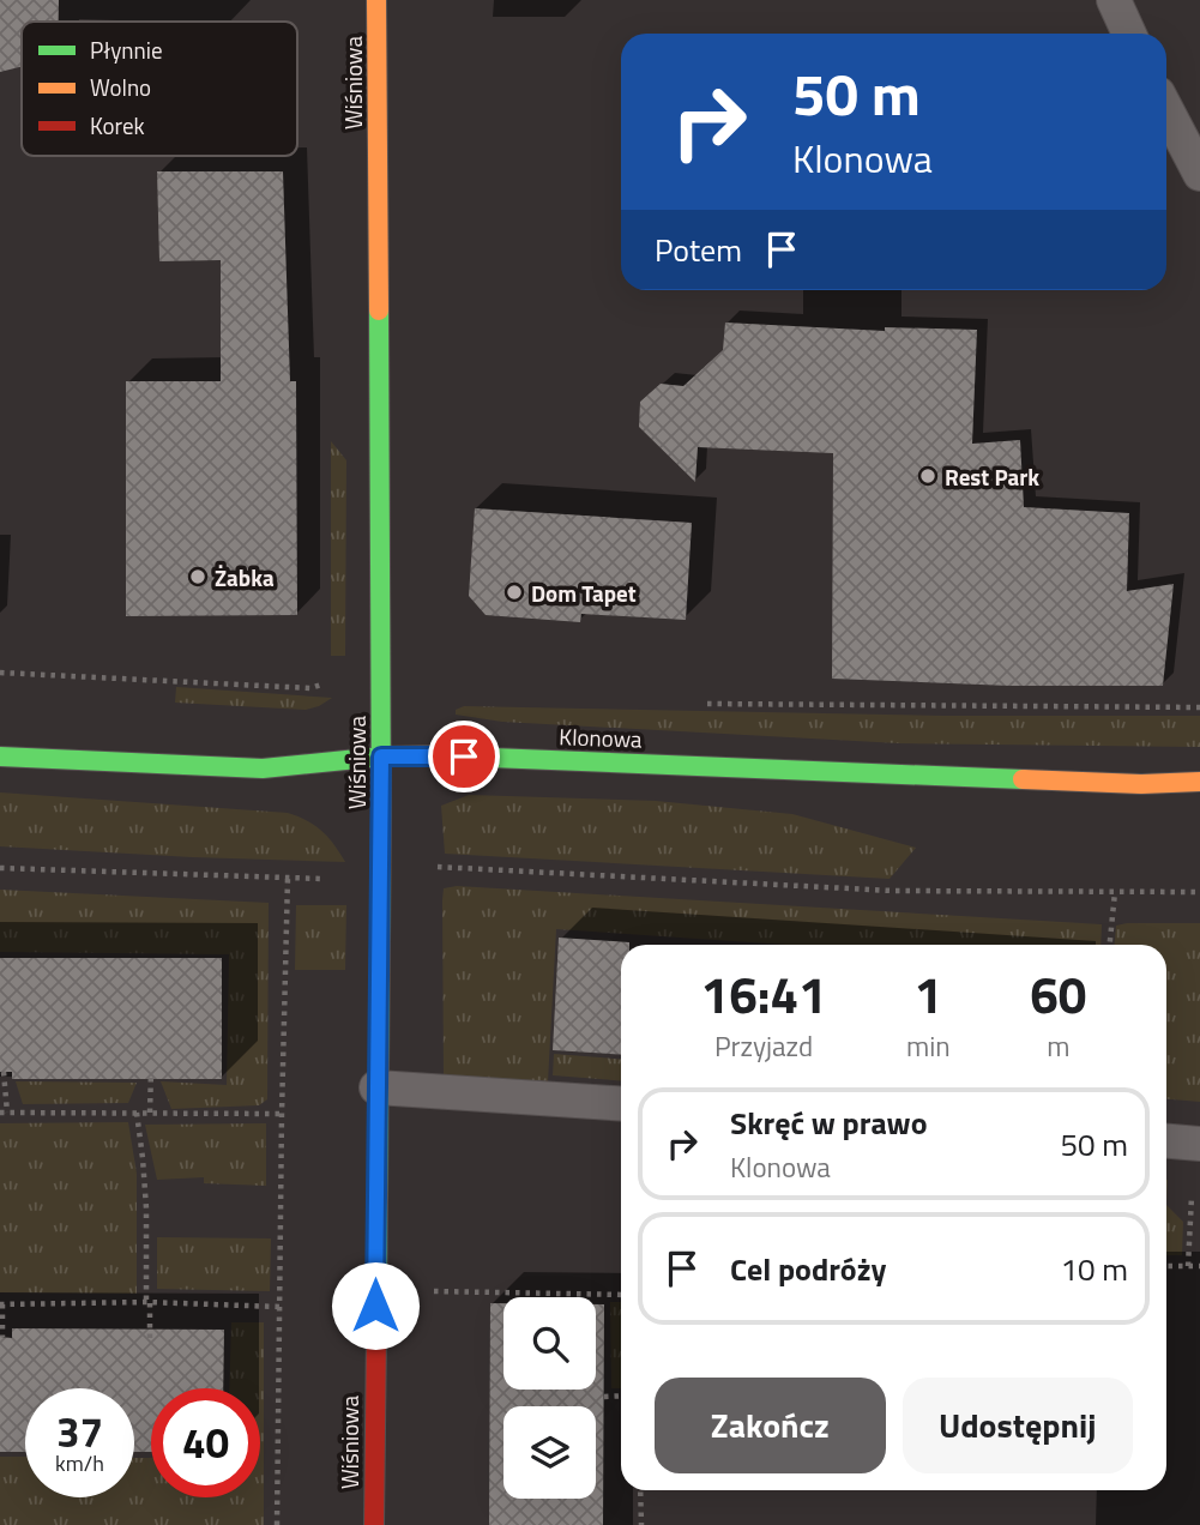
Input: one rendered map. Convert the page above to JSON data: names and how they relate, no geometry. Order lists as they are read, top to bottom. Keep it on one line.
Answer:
{"streets":{"street":["Wiśniowa","Klonowa"]},"crossings":[["Wiśniowa","Klonowa"]],"places":["Rest Park","Żabka","Dom Tapet"],"legend":["Płynnie","Wolno","Korek"],"page":{"turn":["50 m","Klonowa"],"then":"Potem","eta":["16:41","Przyjazd","1","min","60","m"],"list":[{"name":"Skręć w prawo","note":"Klonowa","value":"50 m"},{"name":"Cel podróży","value":"10 m"}],"buttons":["Zakończ","Udostępnij"],"speed":"37 km/h","limit":"40"}}
